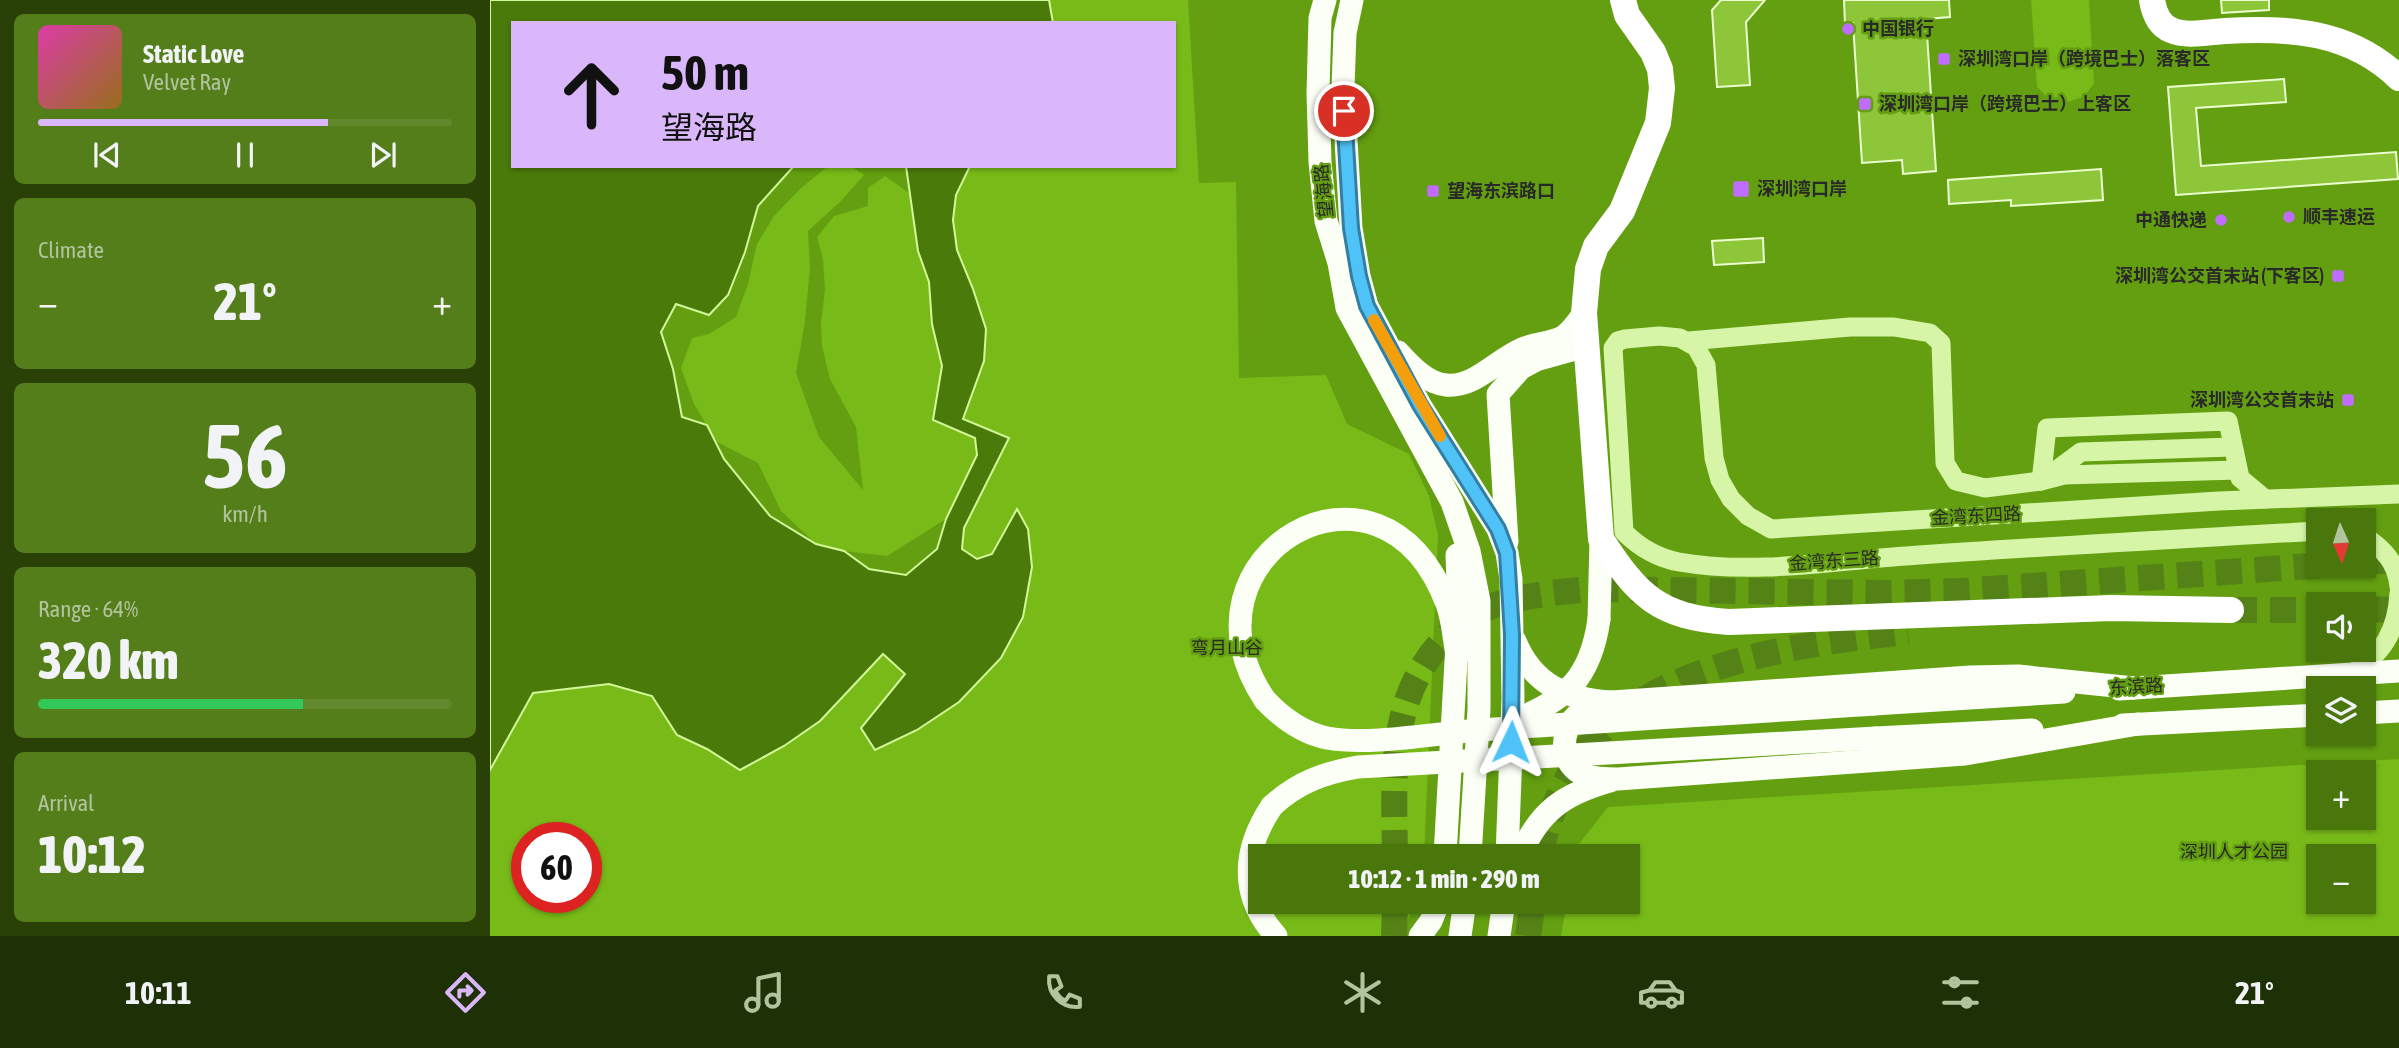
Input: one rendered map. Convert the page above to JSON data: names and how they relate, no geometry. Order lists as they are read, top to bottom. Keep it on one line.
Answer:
{"streets":{"main road":["望海路","东滨路"],"street":["金湾东四路","金湾东三路"]},"crossings":[["金湾东四路","金湾东三路"]],"parks":["弯月山谷","深圳人才公园"],"places":{"other":["中国银行","顺丰速运","中通快递"],"transit":["深圳湾口岸（跨境巴士）落客区","深圳湾口岸（跨境巴士）上客区","深圳湾口岸","望海东滨路口","深圳湾公交首末站 (下客区)","深圳湾公交首末站"]},"north":"bottom","page":{"turn":["50 m","望海路"],"song":["Static Love","Velvet Ray"],"tile":["Climate",["56","km/h"],["Range · 64%","320 km"],["Arrival","10:12"]],"heat":["−","21°","+"],"map_buttons":["+","−"],"limit":"60","trip":"10:12 · 1 min · 290 m","tabs":["10:11","21°"]}}
